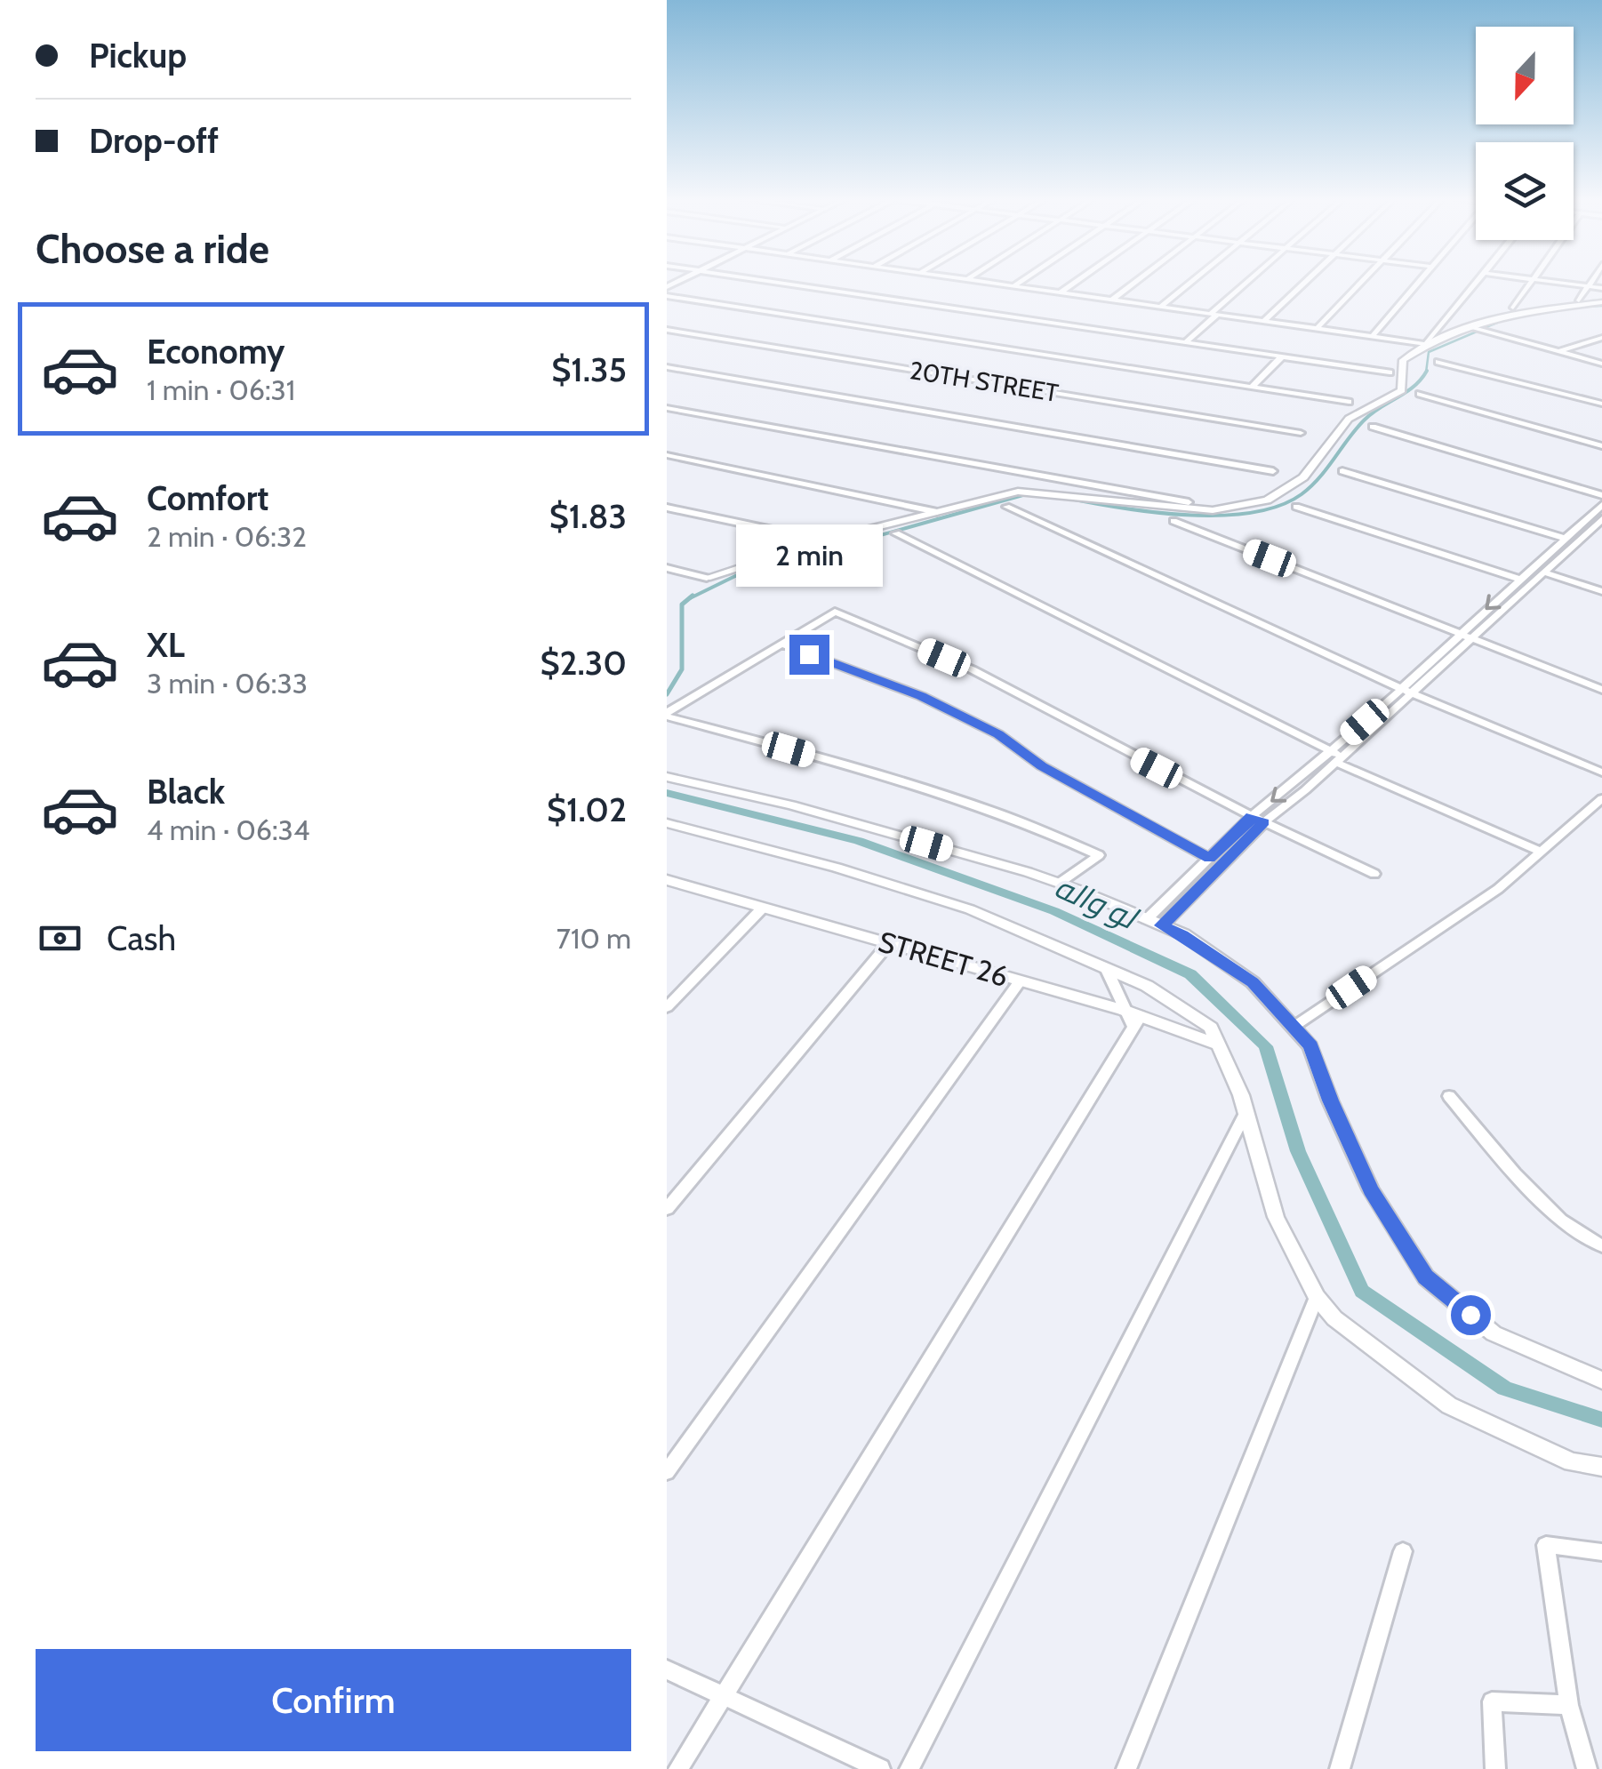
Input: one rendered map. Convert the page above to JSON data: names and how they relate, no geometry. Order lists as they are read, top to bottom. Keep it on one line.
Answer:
{"streets":{"street":["20TH STREET","STREET 26"]},"water":["لو واله"],"north":"bottom","page":{"banner":["Pickup","Drop-off"],"heading":"Choose a ride","list":[{"name":"Economy","note":"1 min · 06:31","value":"$1.35"},{"name":"Comfort","note":"2 min · 06:32","value":"$1.83"},{"name":"XL","note":"3 min · 06:33","value":"$2.30"},{"name":"Black","note":"4 min · 06:34","value":"$1.02"}],"bubble":"2 min","pay":["Cash","710 m"],"buttons":"Confirm"}}
